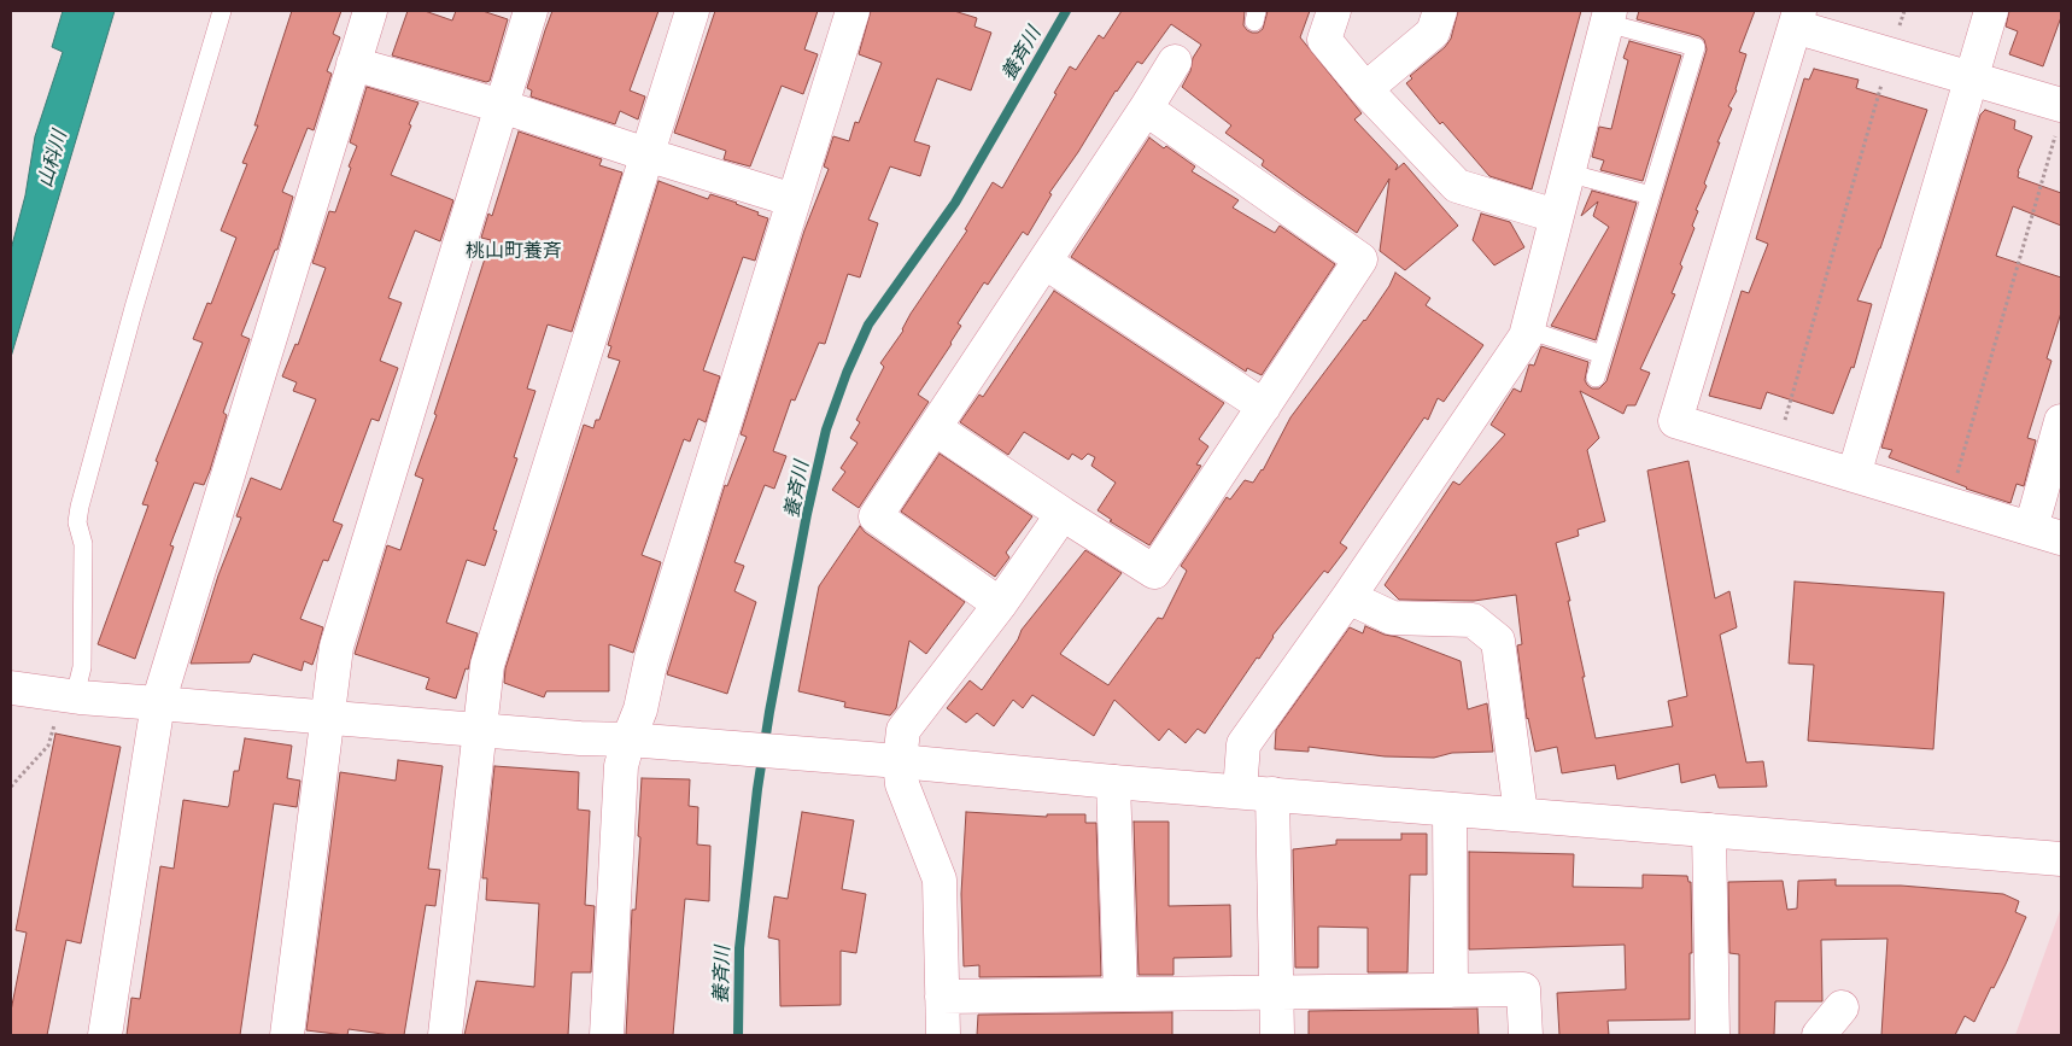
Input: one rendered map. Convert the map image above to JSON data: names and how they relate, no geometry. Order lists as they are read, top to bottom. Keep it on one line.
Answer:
{"districts":["桃山町養斉"],"water":["養斉川","山科川"]}
